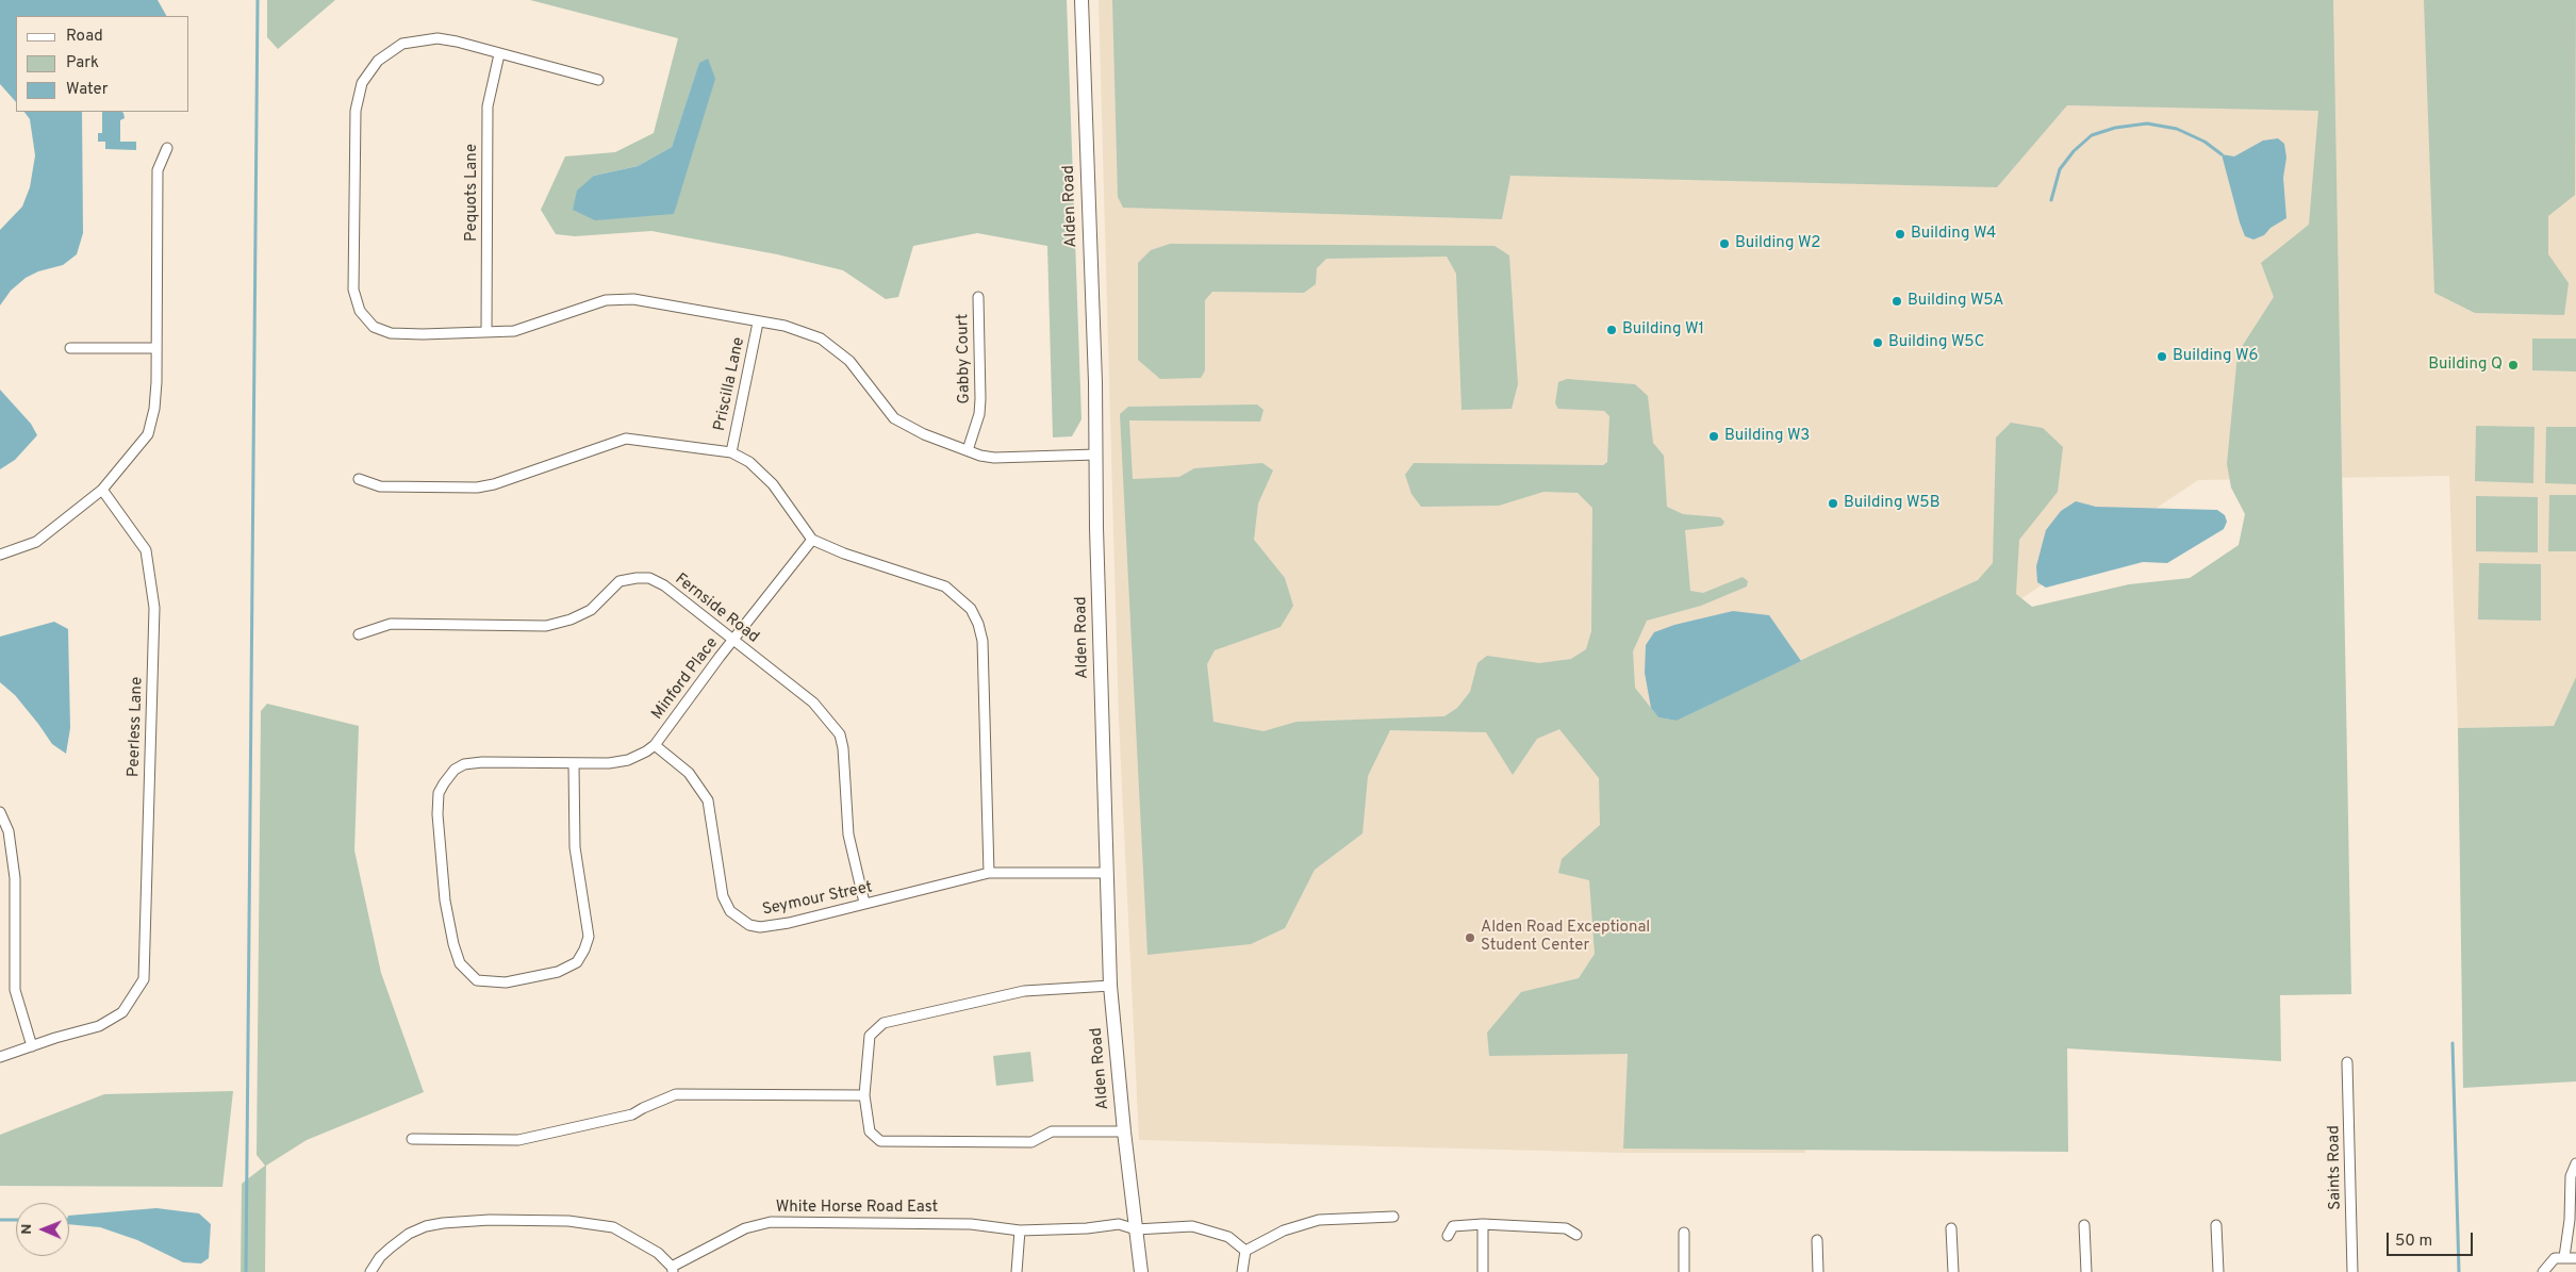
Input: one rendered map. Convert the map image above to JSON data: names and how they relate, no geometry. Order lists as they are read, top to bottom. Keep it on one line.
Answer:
{"streets":{"street":["Pequots Lane","Alden Road","Gabby Court","Priscilla Lane","Fernside Road","Minford Place","Peerless Lane","Seymour Street","Saints Road","White Horse Road East"]},"crossings":[["Alden Road","Seymour Street"],["Alden Road","White Horse Road East"],["Fernside Road","Minford Place"],["Fernside Road","Seymour Street"],["Minford Place","Seymour Street"]],"places":["Building W4","Building W2","Building W5A","Building W1","Building W5C","Building W6","Building Q","Building W3","Building W5B","Alden Road Exceptional Student Center"],"legend":["Road","Park","Water"],"scale_bar":"50 m","north":"left"}
